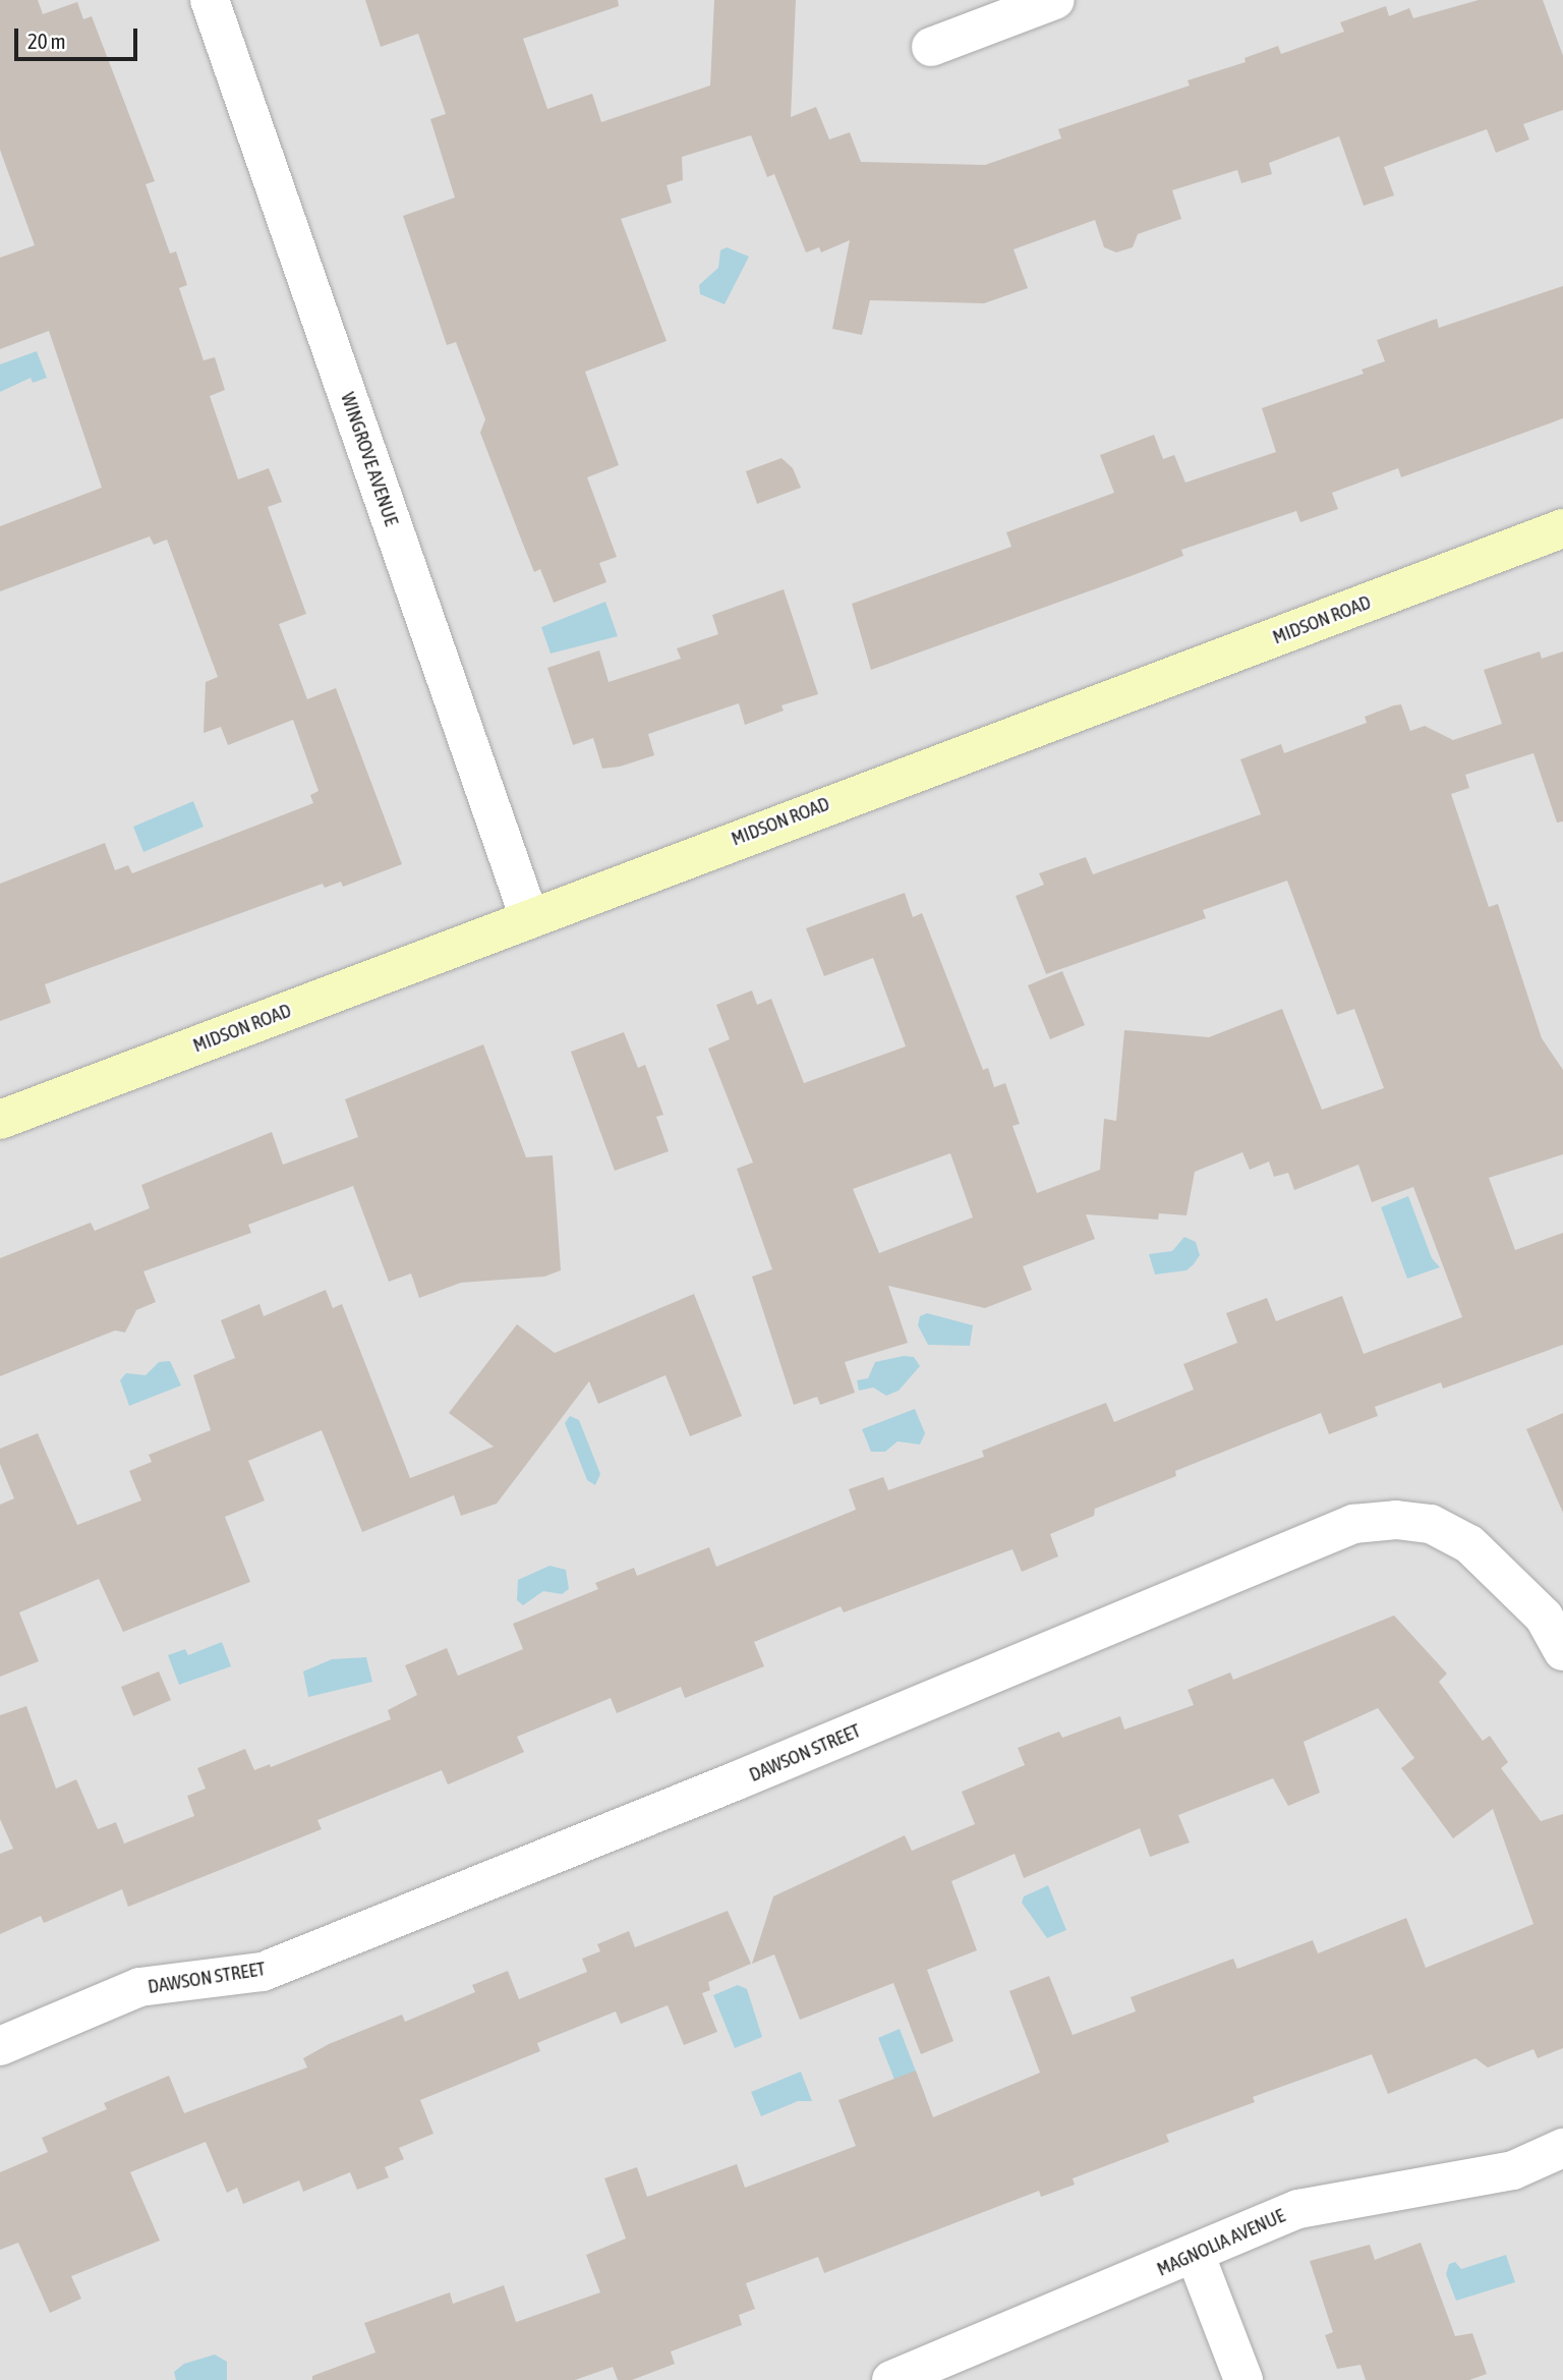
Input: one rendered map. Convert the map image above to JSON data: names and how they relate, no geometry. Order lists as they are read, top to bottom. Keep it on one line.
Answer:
{"streets":{"street":["WINGROVE AVENUE","MIDSON ROAD","DAWSON STREET","MAGNOLIA AVENUE"]},"crossings":[["WINGROVE AVENUE","MIDSON ROAD"]],"scale_bar":"20 m"}
